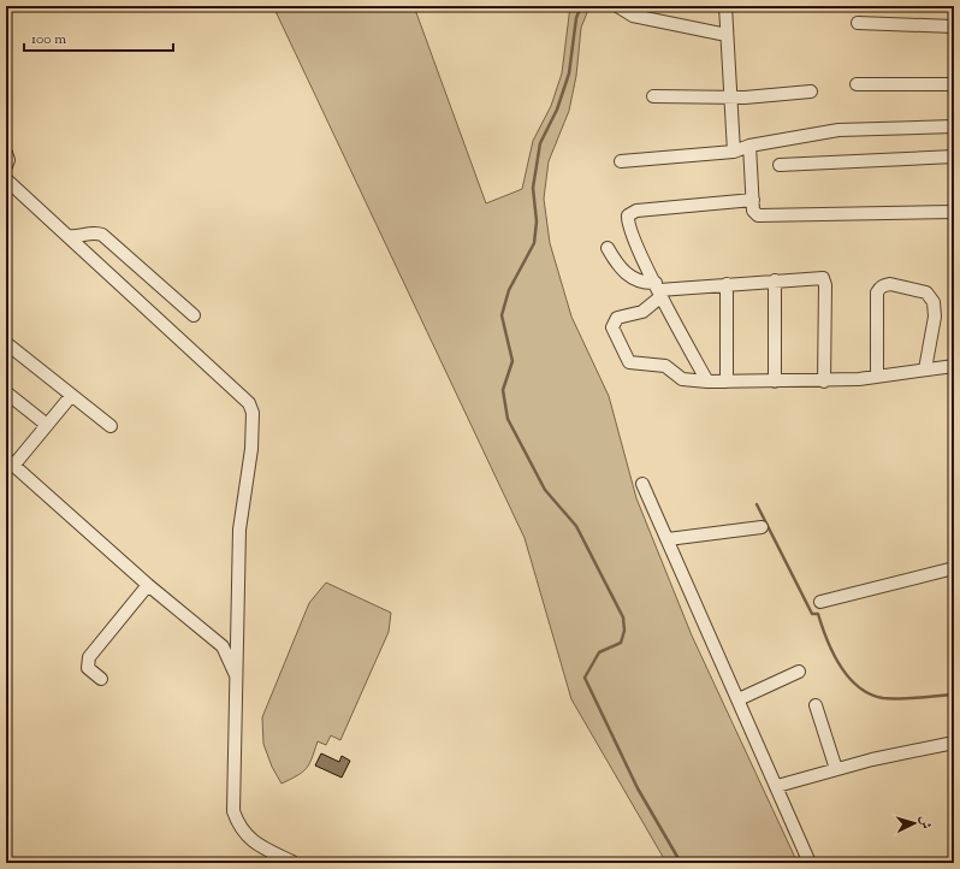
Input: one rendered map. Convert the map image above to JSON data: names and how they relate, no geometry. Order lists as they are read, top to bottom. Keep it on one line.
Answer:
{"scale_bar":"100 m","north":"right"}
